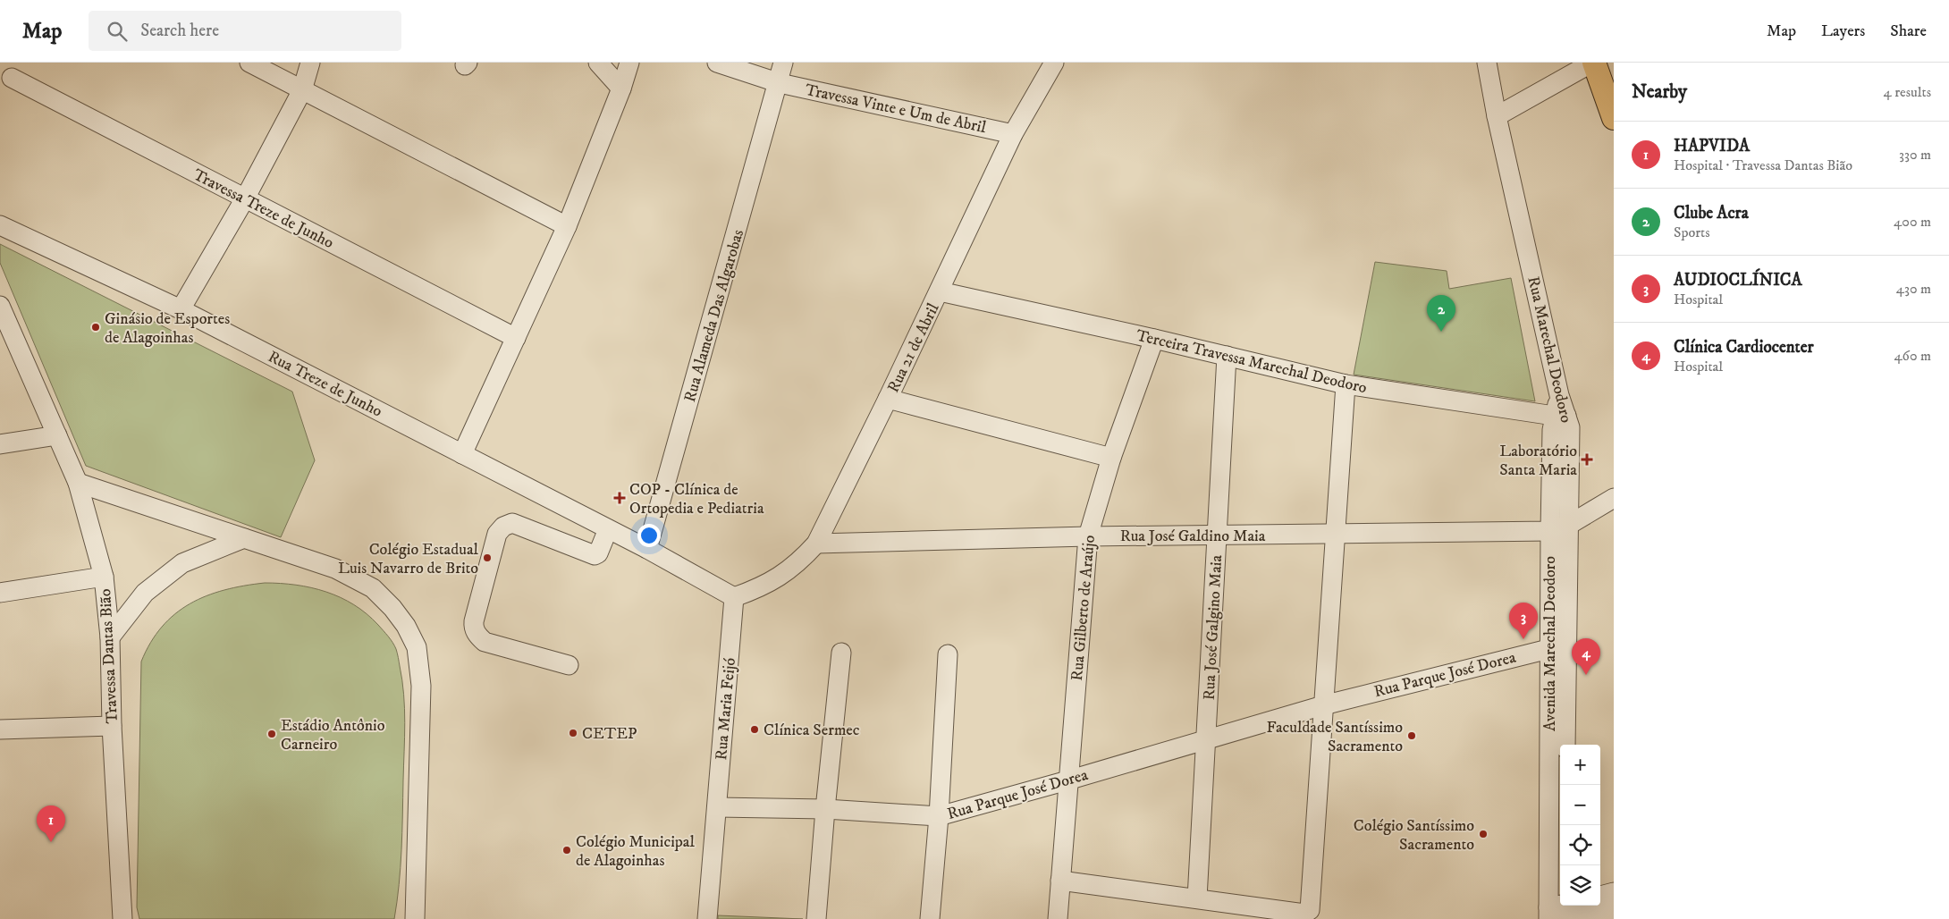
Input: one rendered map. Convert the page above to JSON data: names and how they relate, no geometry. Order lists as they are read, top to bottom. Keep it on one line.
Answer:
{"streets":{"street":["Travessa Vinte e Um de Abril","Travessa Treze de Junho","Rua Alameda Das Algarobas","Rua 21 de Abril","Rua Marechal Deodoro","Terceira Travessa Marechal Deodoro","Rua Treze de Junho","Rua José Galdino Maia","Rua Gilberto de Araújo","Rua José Galgino Maia","Avenida Marechal Deodoro","Travessa Dantas Bião","Rua Parque José Dorea","Rua Maria Feijó"]},"crossings":[["Travessa Vinte e Um de Abril","Rua Alameda Das Algarobas"],["Travessa Vinte e Um de Abril","Rua 21 de Abril"],["Rua Alameda Das Algarobas","Rua Treze de Junho"],["Rua 21 de Abril","Terceira Travessa Marechal Deodoro"],["Rua 21 de Abril","Rua José Galdino Maia"],["Rua 21 de Abril","Rua Maria Feijó"],["Rua Marechal Deodoro","Terceira Travessa Marechal Deodoro"],["Rua Marechal Deodoro","Rua José Galdino Maia"],["Rua Marechal Deodoro","Avenida Marechal Deodoro"],["Rua Marechal Deodoro","Rua Parque José Dorea"],["Terceira Travessa Marechal Deodoro","Rua Gilberto de Araújo"],["Terceira Travessa Marechal Deodoro","Rua José Galgino Maia"],["Terceira Travessa Marechal Deodoro","Avenida Marechal Deodoro"],["Rua José Galdino Maia","Rua Gilberto de Araújo"],["Rua José Galdino Maia","Rua José Galgino Maia"],["Rua José Galdino Maia","Avenida Marechal Deodoro"],["Rua Gilberto de Araújo","Rua Parque José Dorea"],["Rua José Galgino Maia","Rua Parque José Dorea"],["Avenida Marechal Deodoro","Rua Parque José Dorea"],["Rua Parque José Dorea","Rua Maria Feijó"]],"places":{"other":["Ginásio de Esportes de Alagoinhas","Colégio Estadual Luis Navarro de Brito","Clínica Sermec","CETEP","Estádio Antônio Carneiro","Faculdade Santíssimo Sacramento","Colégio Santíssimo Sacramento","Colégio Municipal de Alagoinhas"],"health":["Laboratório Santa Maria","COP - Clínica de Ortopedia e Pediatria"]},"page":{"header":"Map","search":"Search here","nav":["Map","Layers","Share"],"heading":["Nearby","4 results"],"list":[{"mark":"1","name":"HAPVIDA","note":"Hospital · Travessa Dantas Bião","value":"330 m"},{"mark":"2","name":"Clube Acra","note":"Sports","value":"400 m"},{"mark":"3","name":"AUDIOCLÍNICA","note":"Hospital","value":"430 m"},{"mark":"4","name":"Clínica Cardiocenter","note":"Hospital","value":"460 m"}],"pins":["2","3","4","1"],"map_buttons":["+","−"]}}
